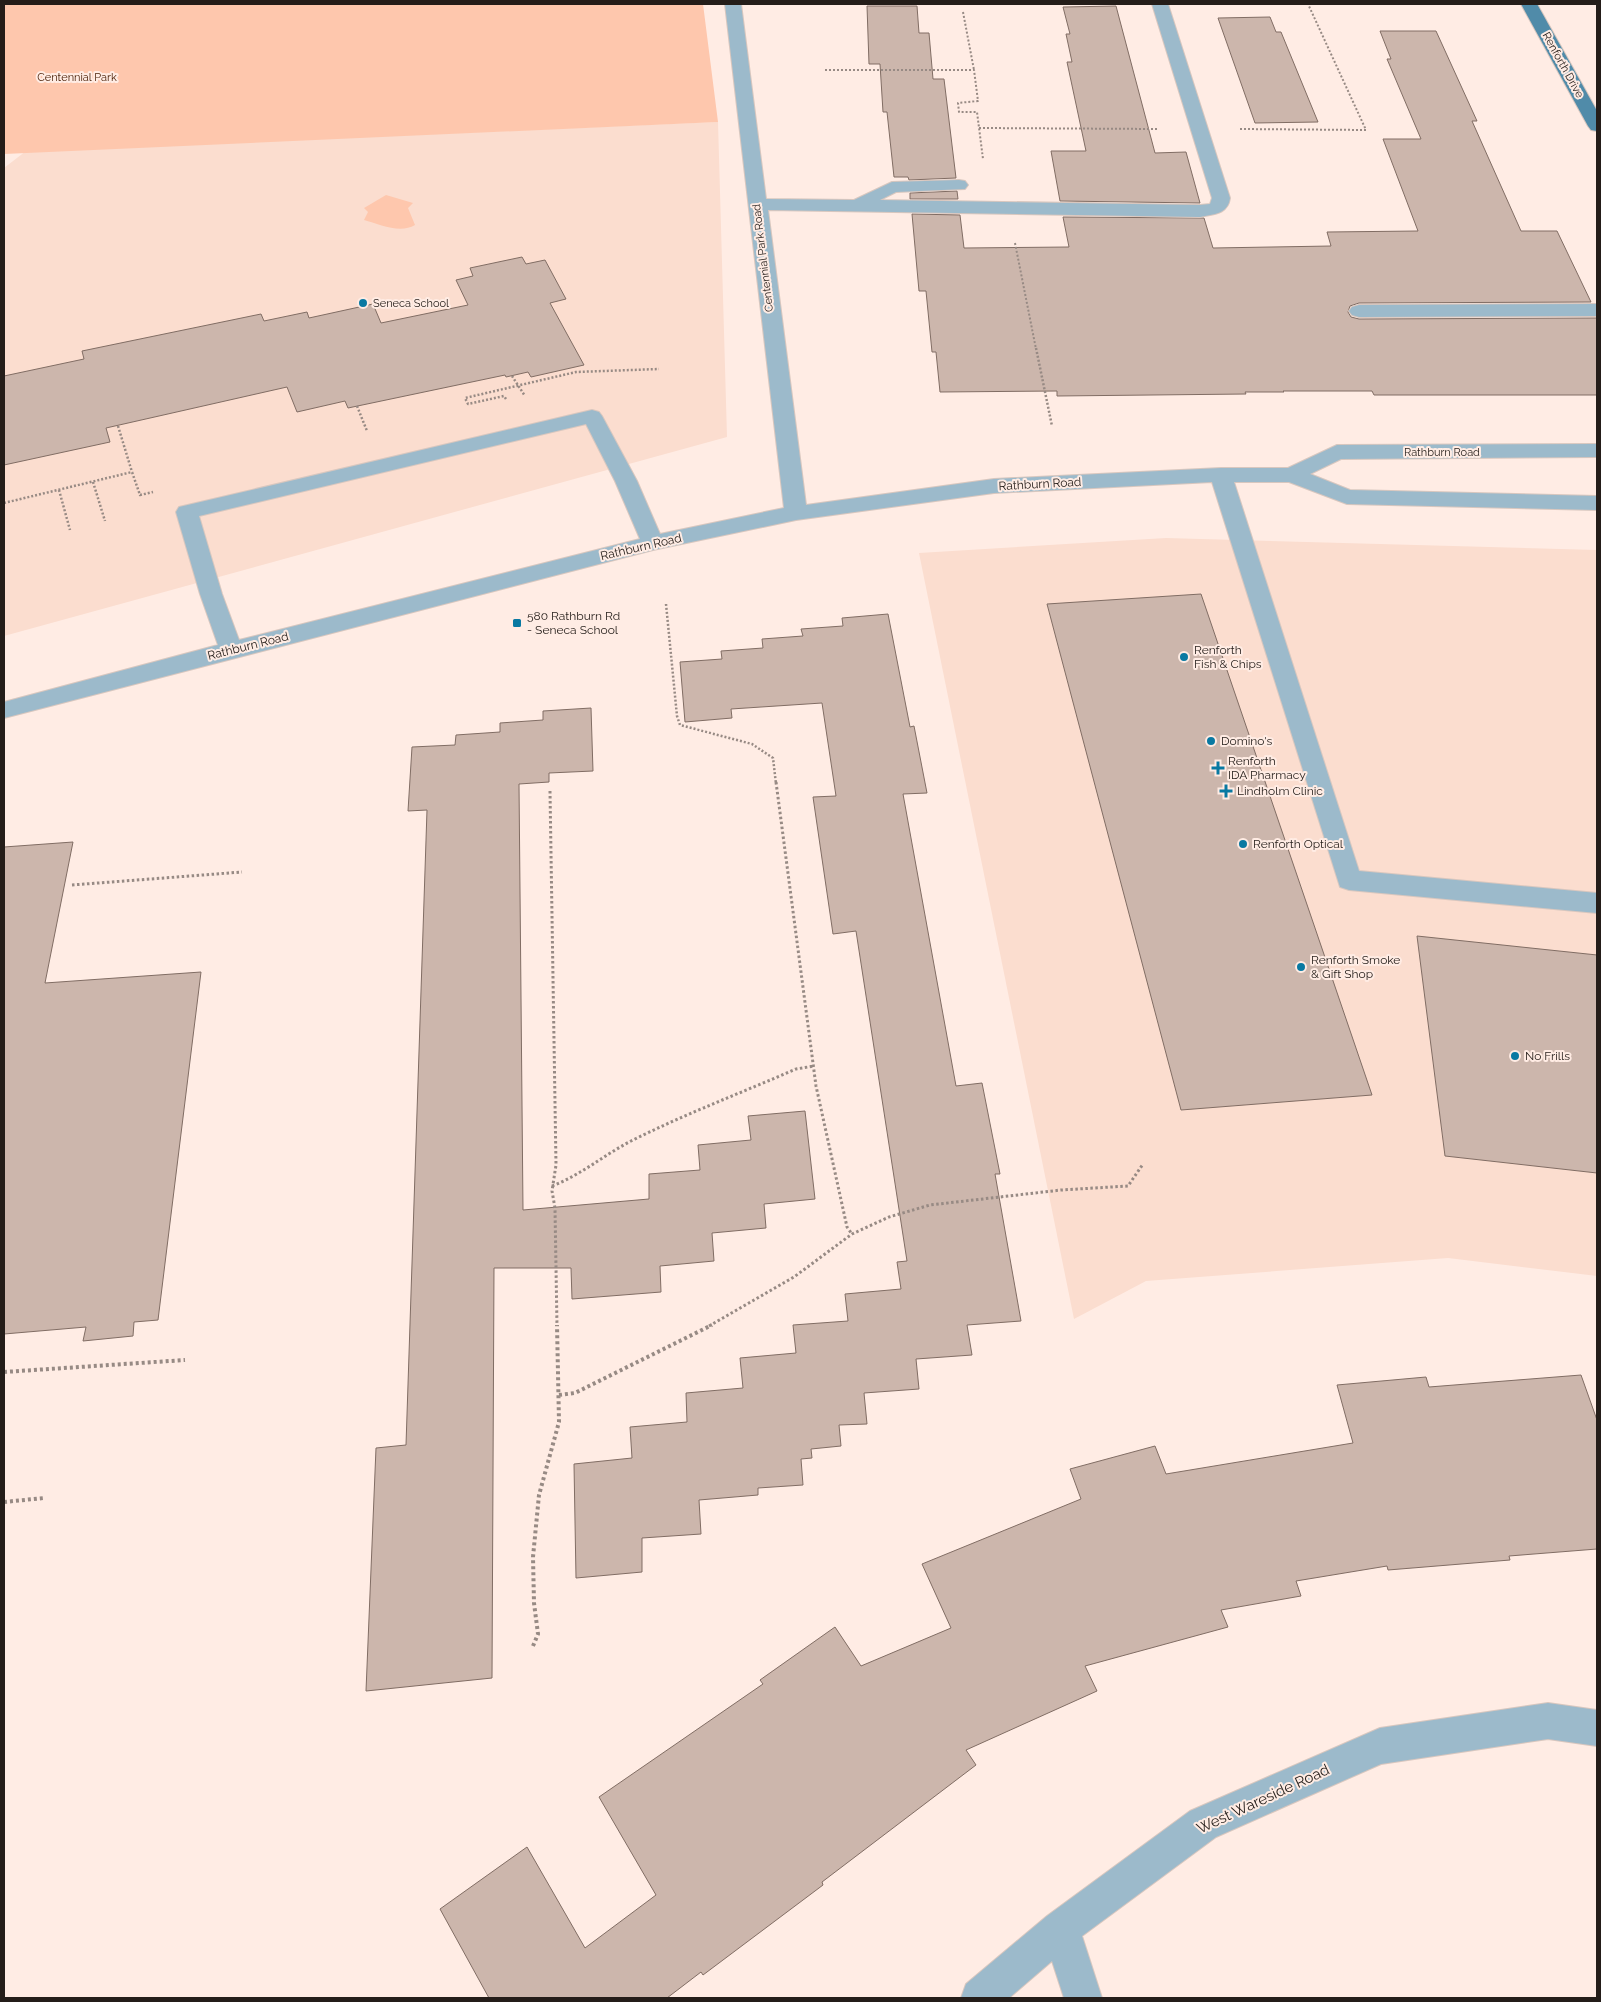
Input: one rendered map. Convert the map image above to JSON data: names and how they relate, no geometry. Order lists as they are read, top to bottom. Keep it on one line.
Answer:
{"streets":{"main road":["Renforth Drive"],"street":["Centennial Park Road","Rathburn Road","West Wareside Road"]},"crossings":[["Centennial Park Road","Rathburn Road"]],"parks":["Centennial Park"],"places":{"other":["Seneca School","Renforth Fish & Chips","Domino's","Renforth Optical","Renforth Smoke & Gift Shop","No Frills"],"transit":["580 Rathburn Rd - Seneca School"],"health":["Renforth IDA Pharmacy","Lindholm Clinic"]}}
